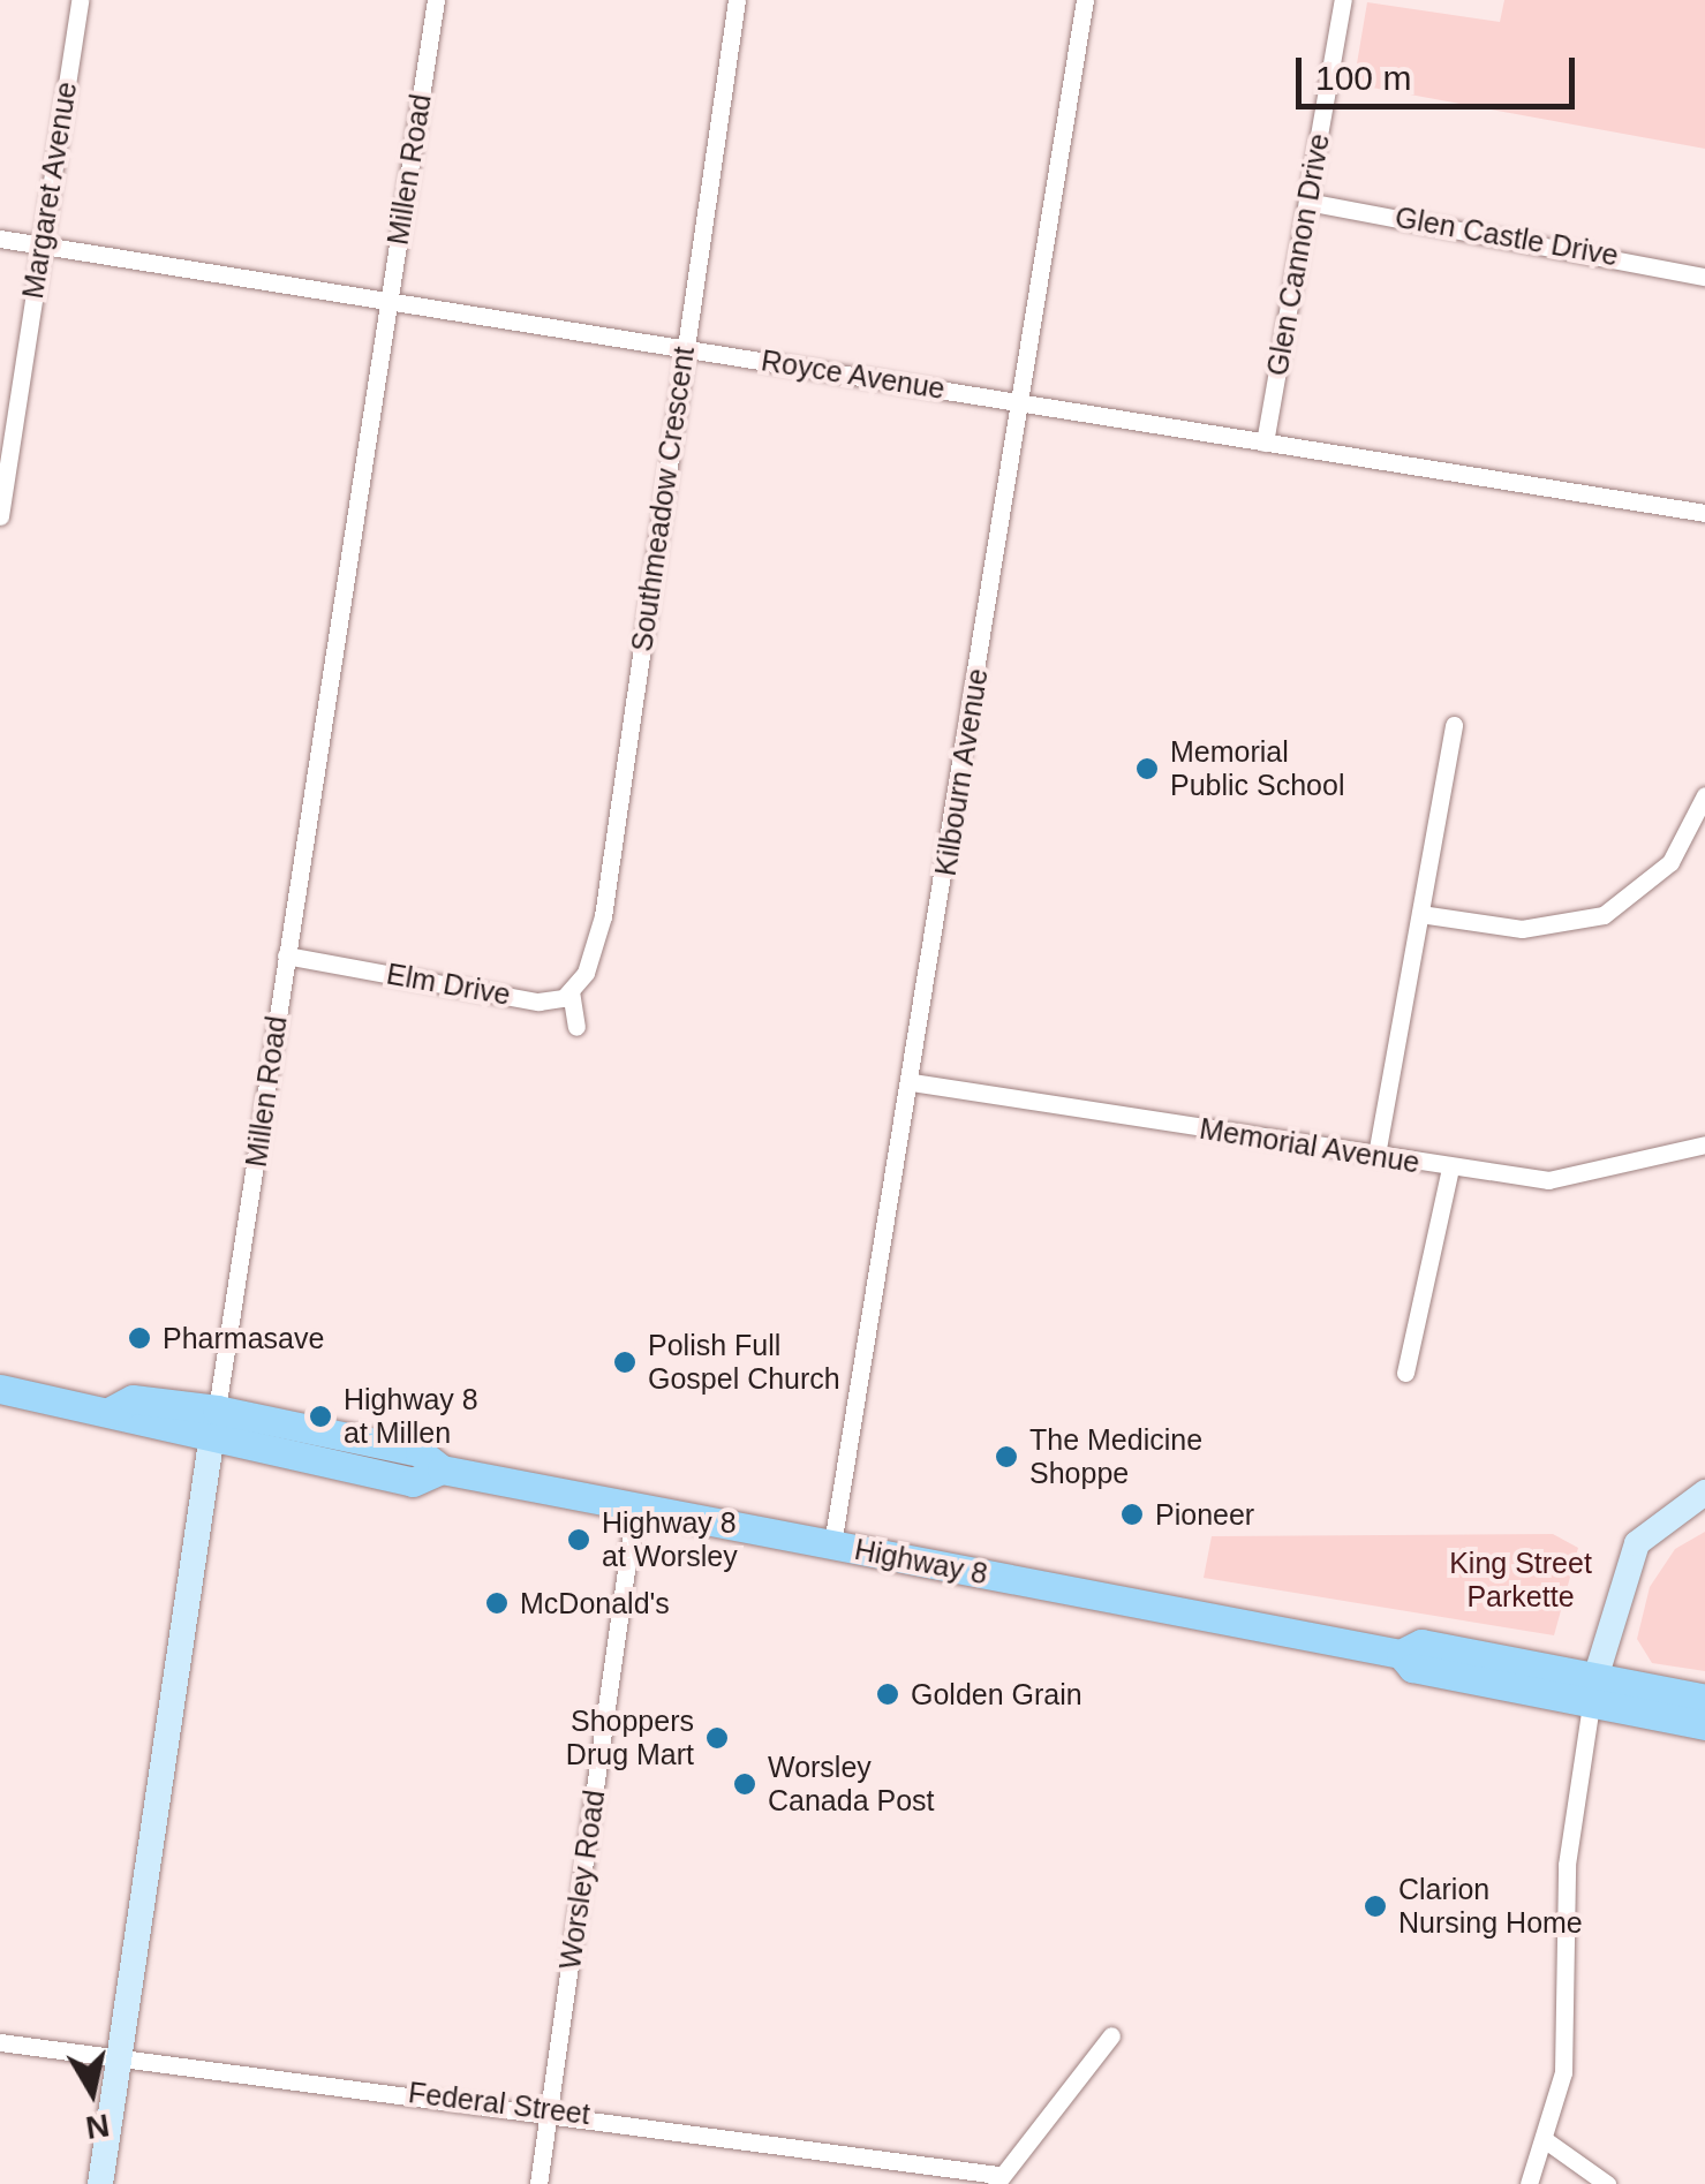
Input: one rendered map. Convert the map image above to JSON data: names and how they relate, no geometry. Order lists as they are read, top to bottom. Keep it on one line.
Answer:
{"streets":{"main road":["Highway 8"],"street":["Millen Road","Margaret Avenue","Glen Castle Drive","Glen Cannon Drive","Royce Avenue","Southmeadow Crescent","Kilbourn Avenue","Elm Drive","Memorial Avenue","Worsley Road","Federal Street"]},"crossings":[["Millen Road","Royce Avenue"],["Millen Road","Elm Drive"],["Millen Road","Highway 8"],["Millen Road","Federal Street"],["Margaret Avenue","Royce Avenue"],["Glen Castle Drive","Glen Cannon Drive"],["Glen Cannon Drive","Royce Avenue"],["Royce Avenue","Southmeadow Crescent"],["Royce Avenue","Kilbourn Avenue"],["Southmeadow Crescent","Elm Drive"],["Kilbourn Avenue","Memorial Avenue"],["Kilbourn Avenue","Highway 8"],["Highway 8","Worsley Road"],["Worsley Road","Federal Street"]],"parks":["King Street Parkette"],"places":["Memorial Public School","Pharmasave","Polish Full Gospel Church","Highway 8 at Millen","The Medicine Shoppe","Pioneer","Highway 8 at Worsley","McDonald's","Golden Grain","Shoppers Drug Mart","Worsley Canada Post","Clarion Nursing Home"],"scale_bar":"100 m","north":"bottom"}
